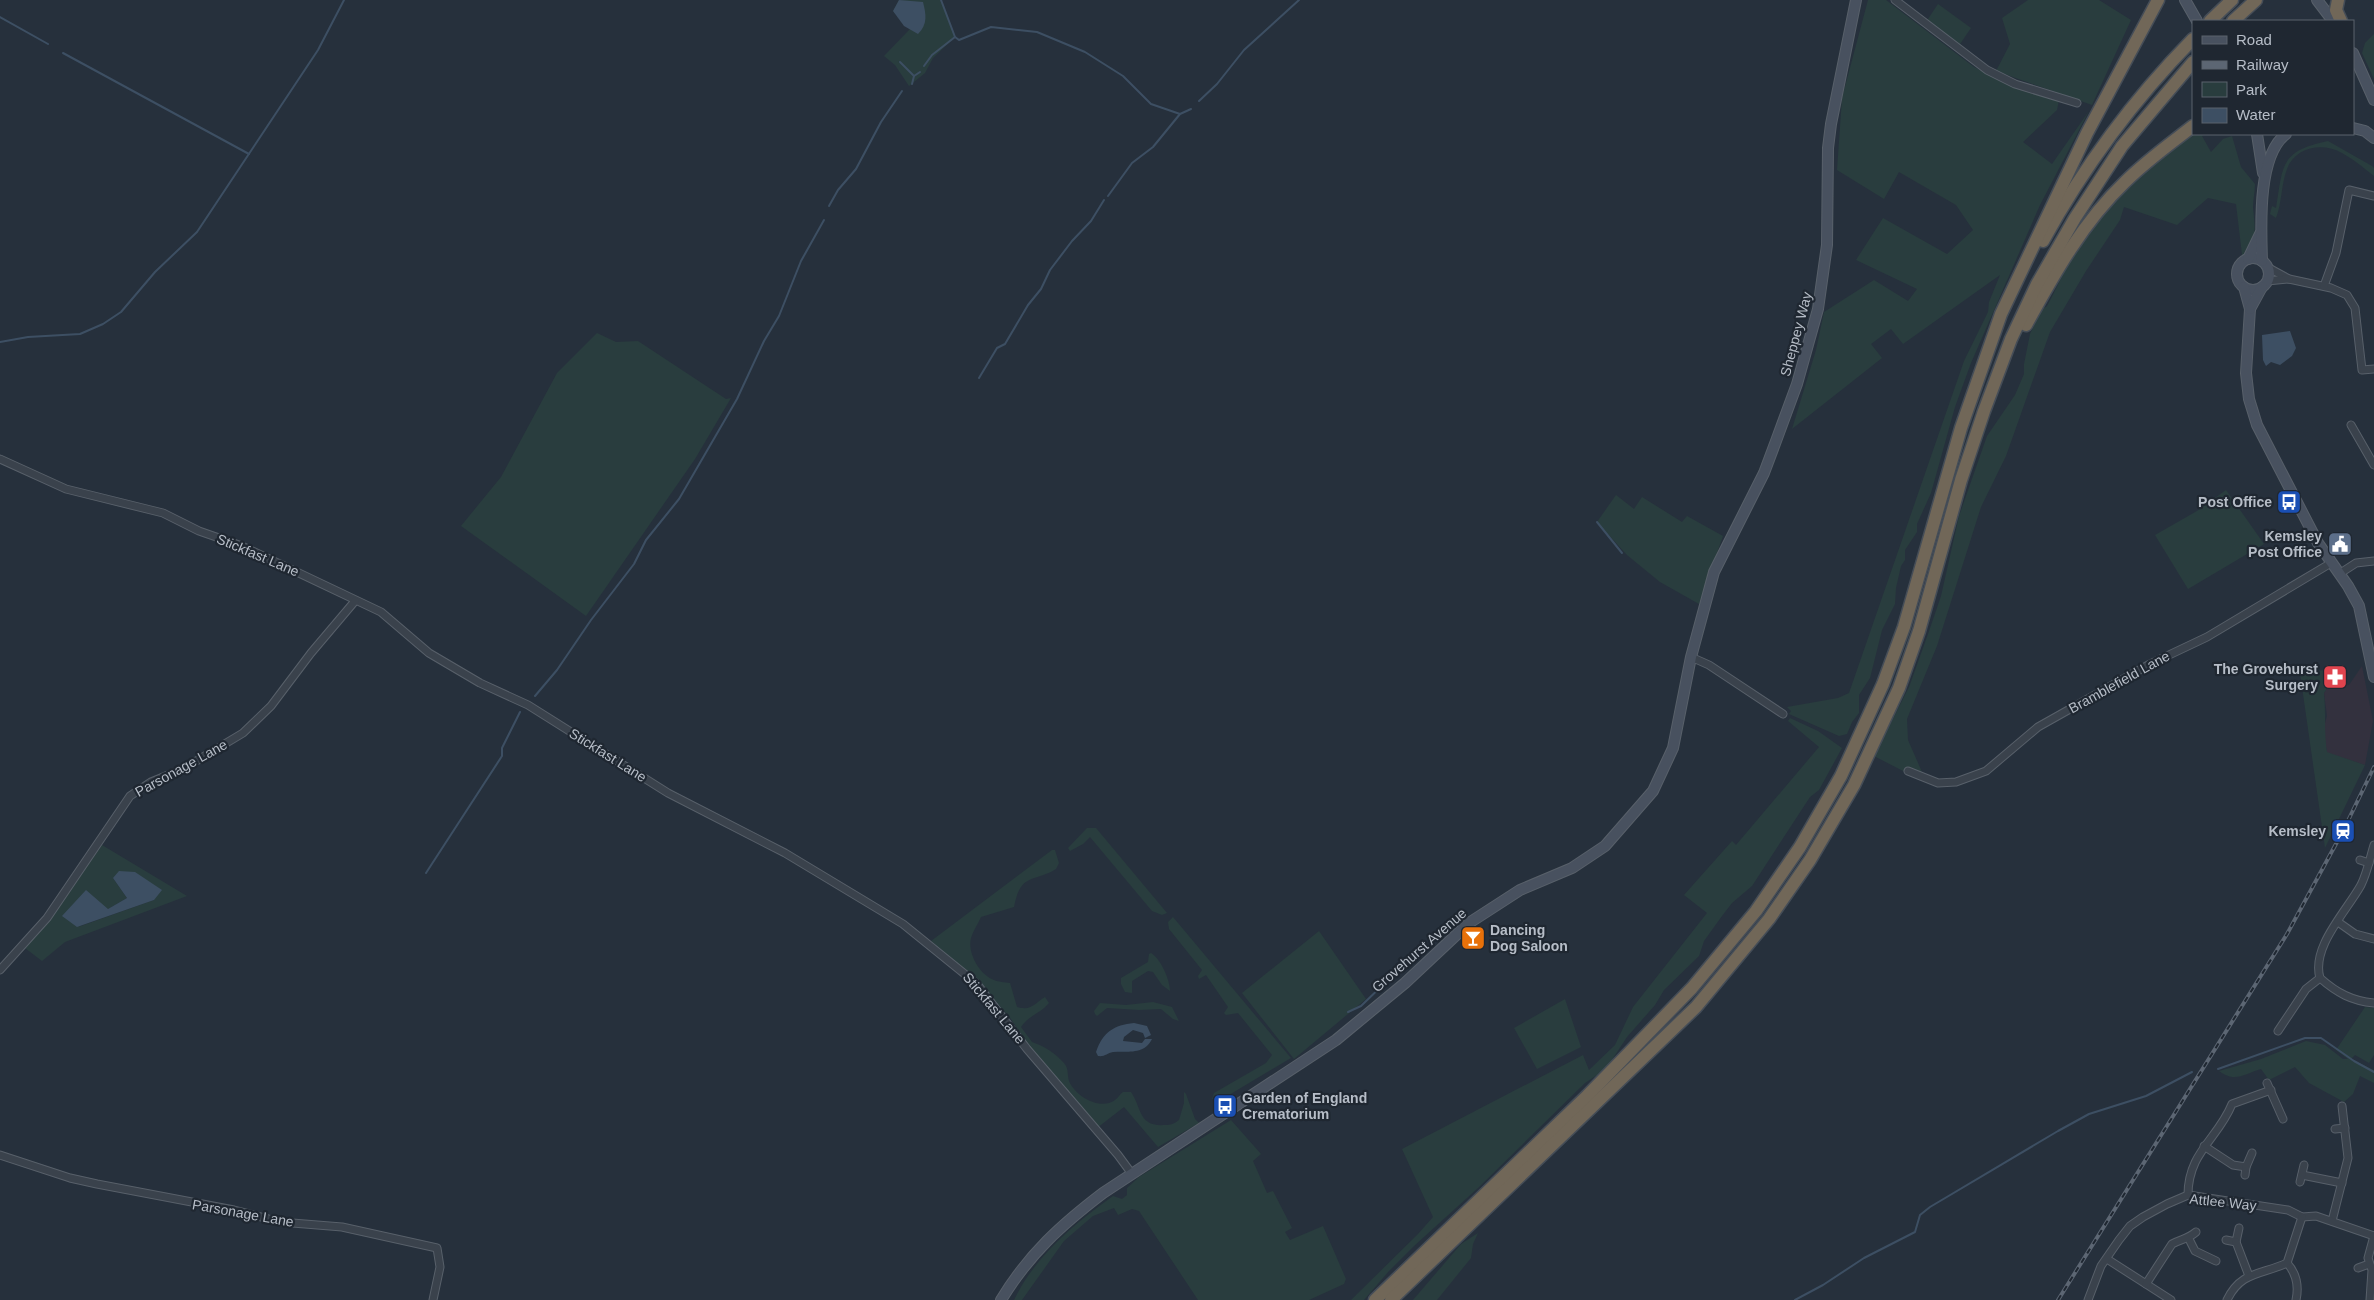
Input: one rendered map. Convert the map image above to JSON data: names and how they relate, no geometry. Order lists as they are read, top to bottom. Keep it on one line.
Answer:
{"streets":{"street":["Sheppey Way","Stickfast Lane","Bramblefield Lane","Parsonage Lane","Grovehurst Avenue","Attlee Way"]},"crossings":[["Sheppey Way","Grovehurst Avenue"],["Stickfast Lane","Parsonage Lane"],["Stickfast Lane","Grovehurst Avenue"]],"places":{"bus stop":["Post Office","Garden of England Crematorium"],"public building":["Kemsley Post Office"],"pharmacy":["The Grovehurst Surgery"],"station":["Kemsley"],"bar":["Dancing Dog Saloon"]},"legend":["Road","Railway","Park","Water"]}
